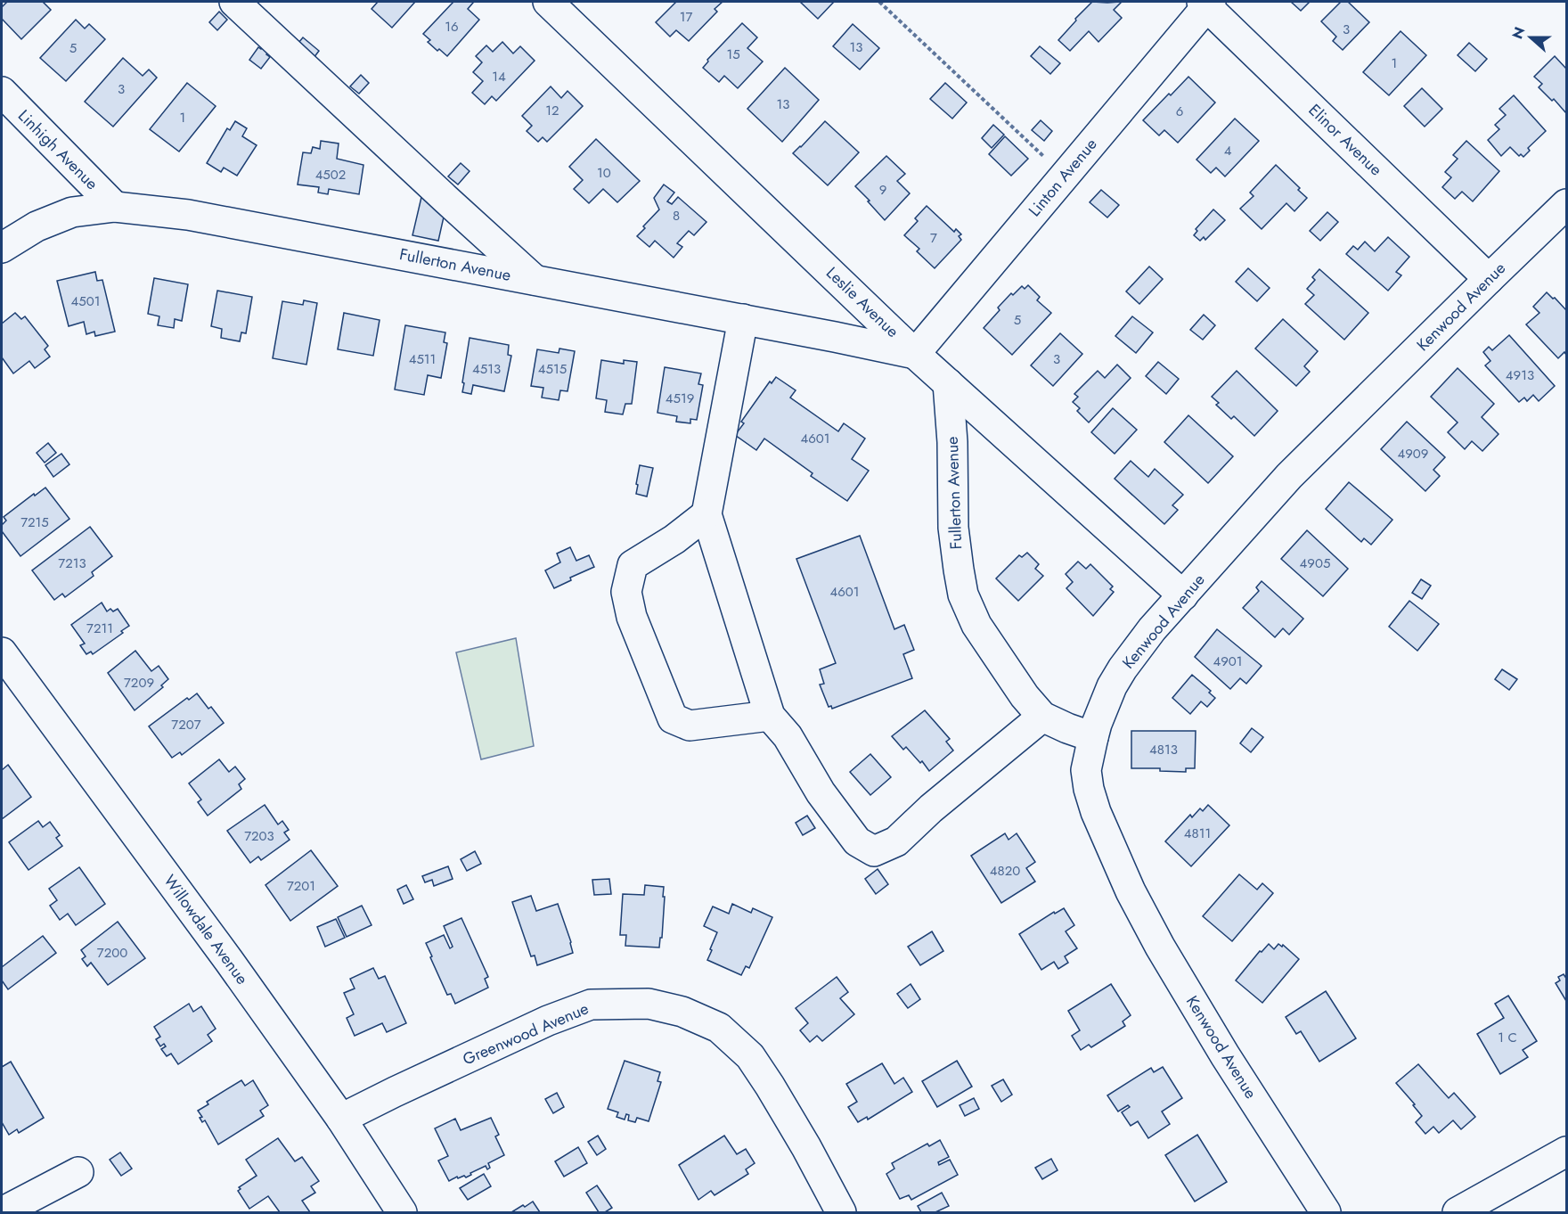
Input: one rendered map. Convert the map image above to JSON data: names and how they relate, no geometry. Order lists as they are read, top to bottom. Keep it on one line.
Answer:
{"streets":{"street":["Elinor Avenue","Linhigh Avenue","Linton Avenue","Fullerton Avenue","Leslie Avenue","Kenwood Avenue","Willowdale Avenue","Greenwood Avenue"]},"crossings":[["Elinor Avenue","Linton Avenue"],["Elinor Avenue","Kenwood Avenue"],["Linhigh Avenue","Fullerton Avenue"],["Linton Avenue","Fullerton Avenue"],["Linton Avenue","Leslie Avenue"],["Fullerton Avenue","Leslie Avenue"],["Fullerton Avenue","Kenwood Avenue"],["Leslie Avenue","Kenwood Avenue"],["Willowdale Avenue","Greenwood Avenue"]],"house_numbers":["17","16","3","13","5","15","1","14","3","13","12","6","1","4","10","4502","9","8","7","4501","5","4511","3","4513","4515","4913","4519","4601","4909","7215","7213","4905","4601","7211","4901","7209","7207","4813","4811","7203","4820","7201","7200","1 C"],"north":"left"}
